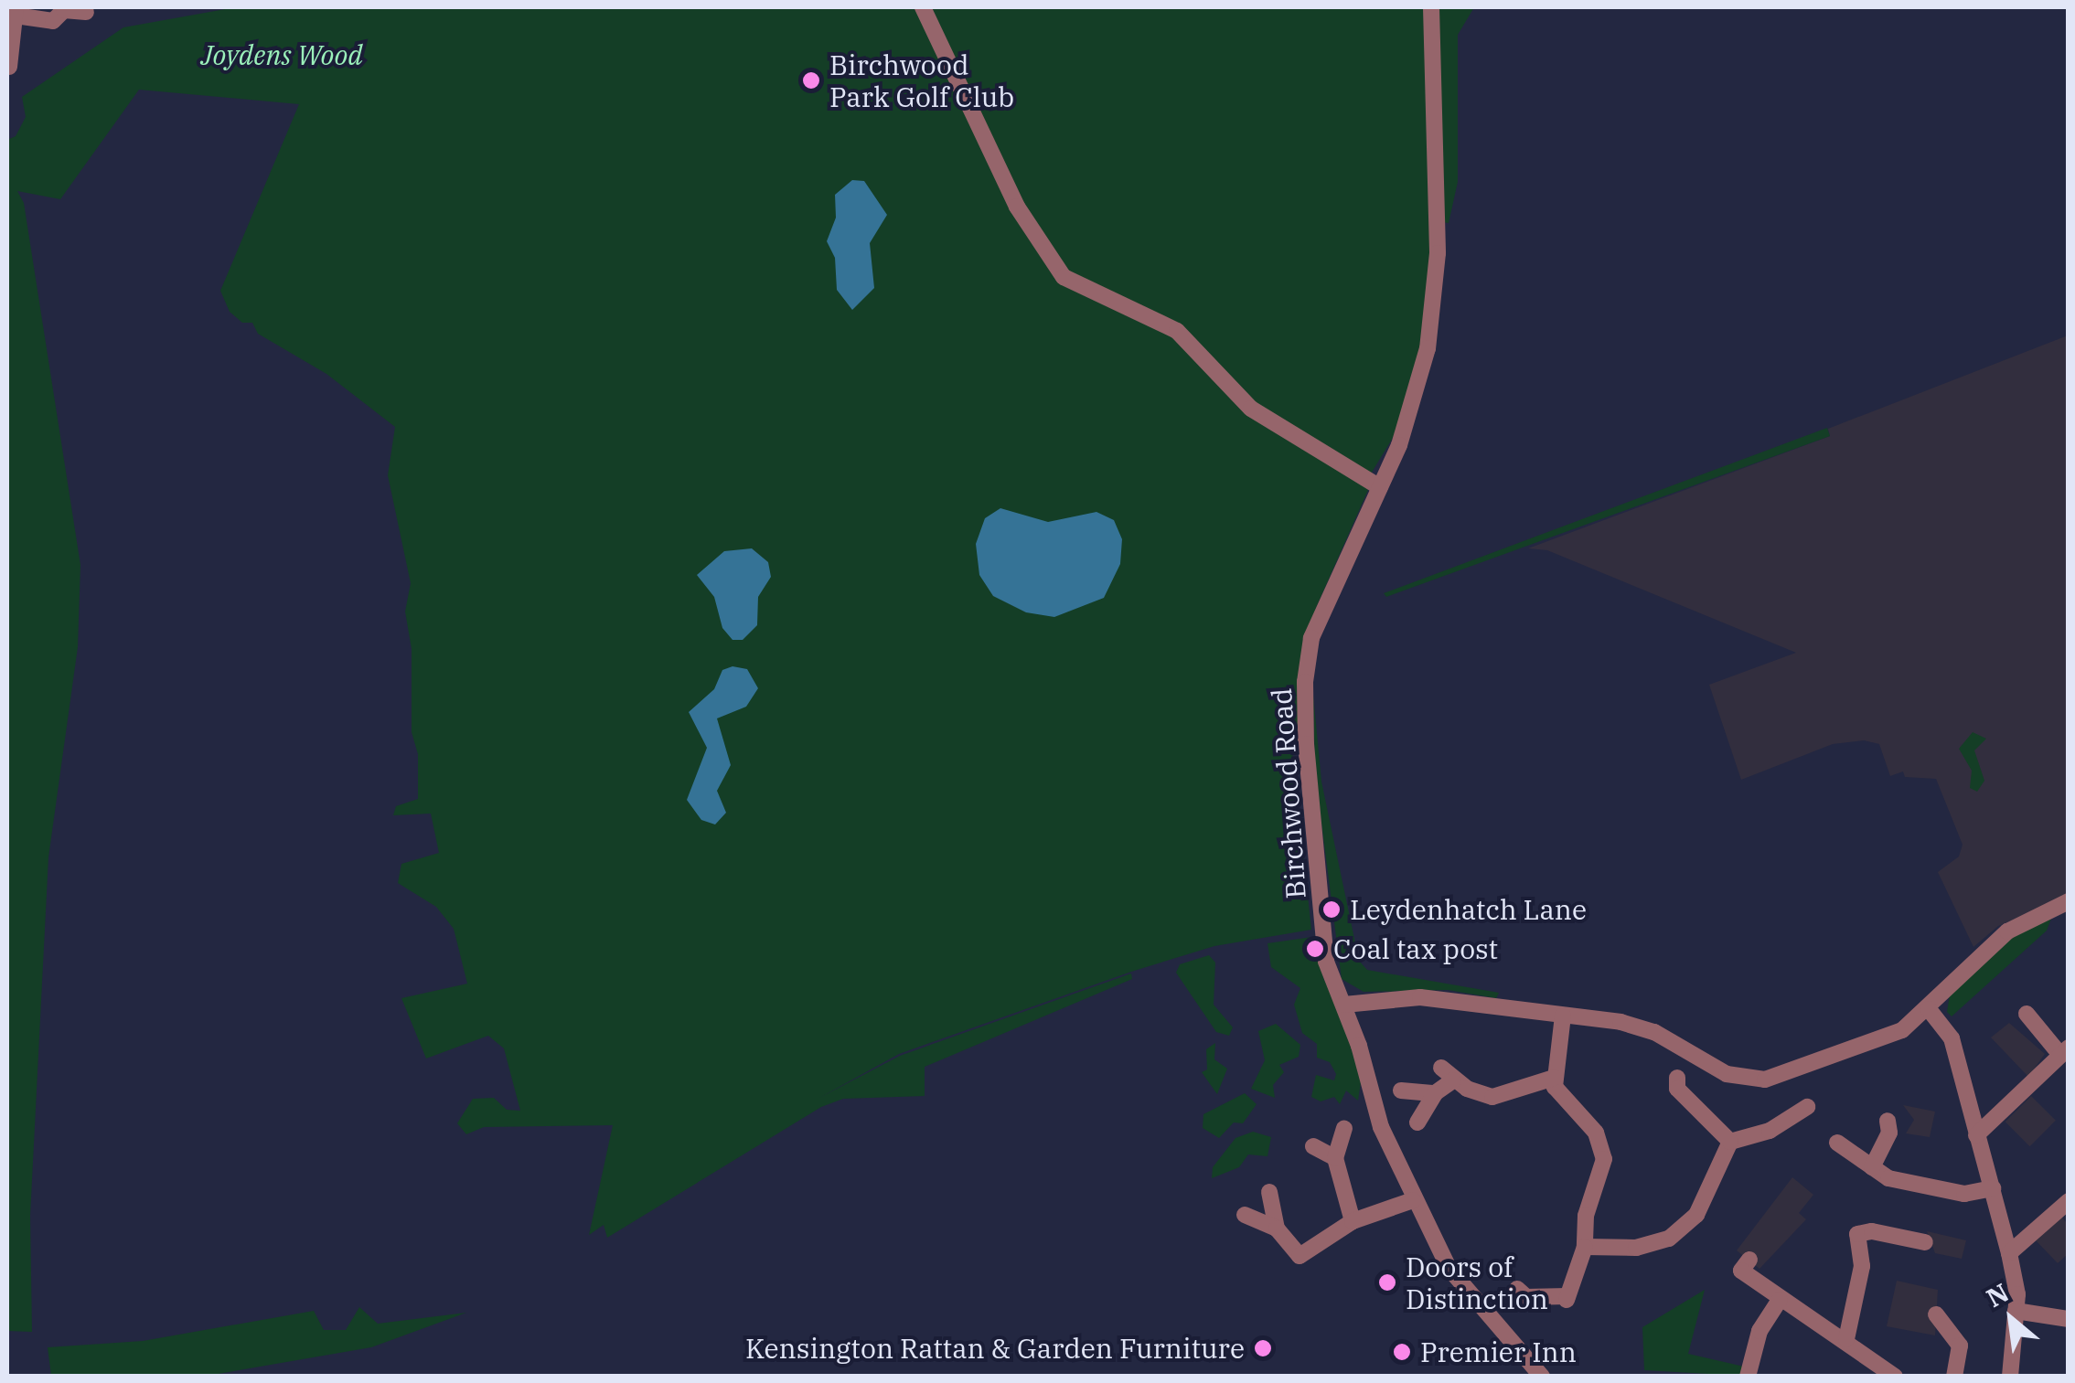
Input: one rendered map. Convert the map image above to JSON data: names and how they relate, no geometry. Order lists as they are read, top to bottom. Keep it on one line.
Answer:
{"streets":{"street":["Birchwood Road"]},"parks":["Joydens Wood"],"places":["Birchwood Park Golf Club","Leydenhatch Lane","Coal tax post","Doors of Distinction","Kensington Rattan & Garden Furniture","Premier Inn"],"north":"top left"}
